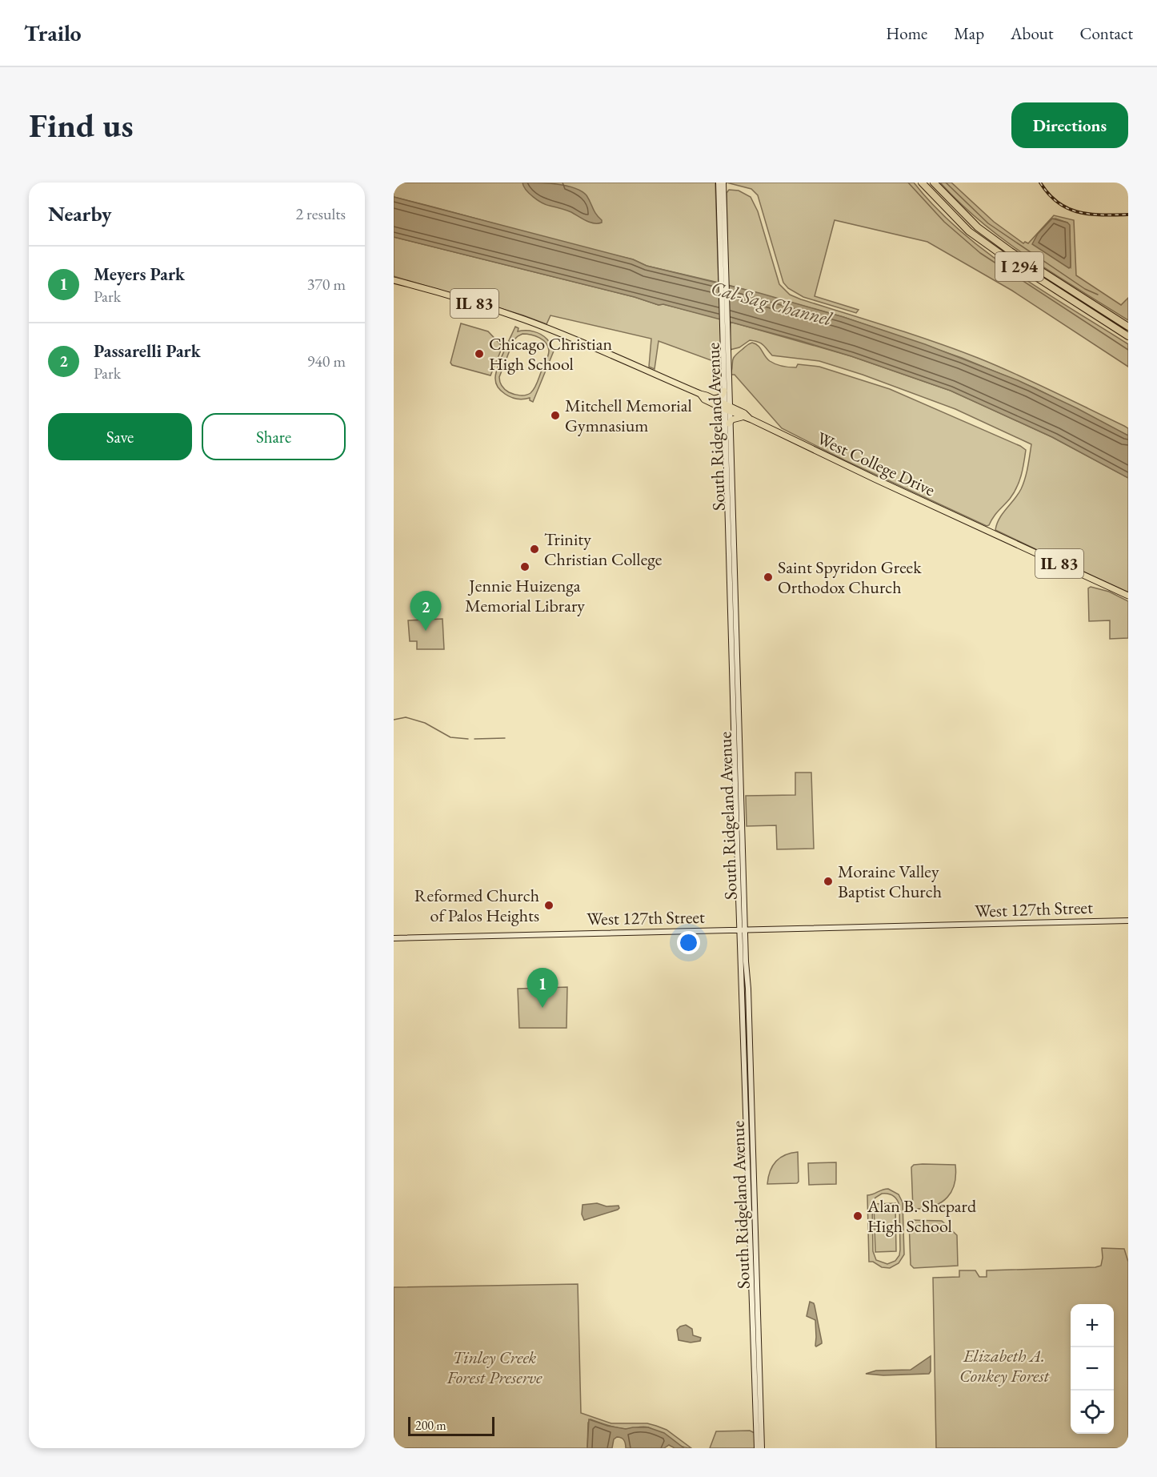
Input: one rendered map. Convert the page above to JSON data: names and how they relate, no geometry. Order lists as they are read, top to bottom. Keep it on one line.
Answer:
{"streets":{"highway":["I 294"],"main road":["IL 83","South Ridgeland Avenue","West College Drive","West 127th Street"]},"crossings":[["South Ridgeland Avenue","West College Drive"],["South Ridgeland Avenue","West 127th Street"]],"water":["Cal-Sag Channel"],"parks":["Elizabeth A. Conkey Forest","Tinley Creek Forest Preserve"],"places":["Chicago Christian High School","Mitchell Memorial Gymnasium","Trinity Christian College","Jennie Huizenga Memorial Library","Saint Spyridon Greek Orthodox Church","Moraine Valley Baptist Church","Reformed Church of Palos Heights","Alan B. Shepard High School"],"scale_bar":"200 m","page":{"header":"Trailo","nav":["Home","Map","About","Contact"],"buttons":["Directions",["Save","Share"]],"title":"Find us","heading":["Nearby","2 results"],"list":[{"mark":"1","name":"Meyers Park","note":"Park","value":"370 m"},{"mark":"2","name":"Passarelli Park","note":"Park","value":"940 m"}],"pins":["2","1"],"map_buttons":["+","−"],"scale":"200 m"}}
